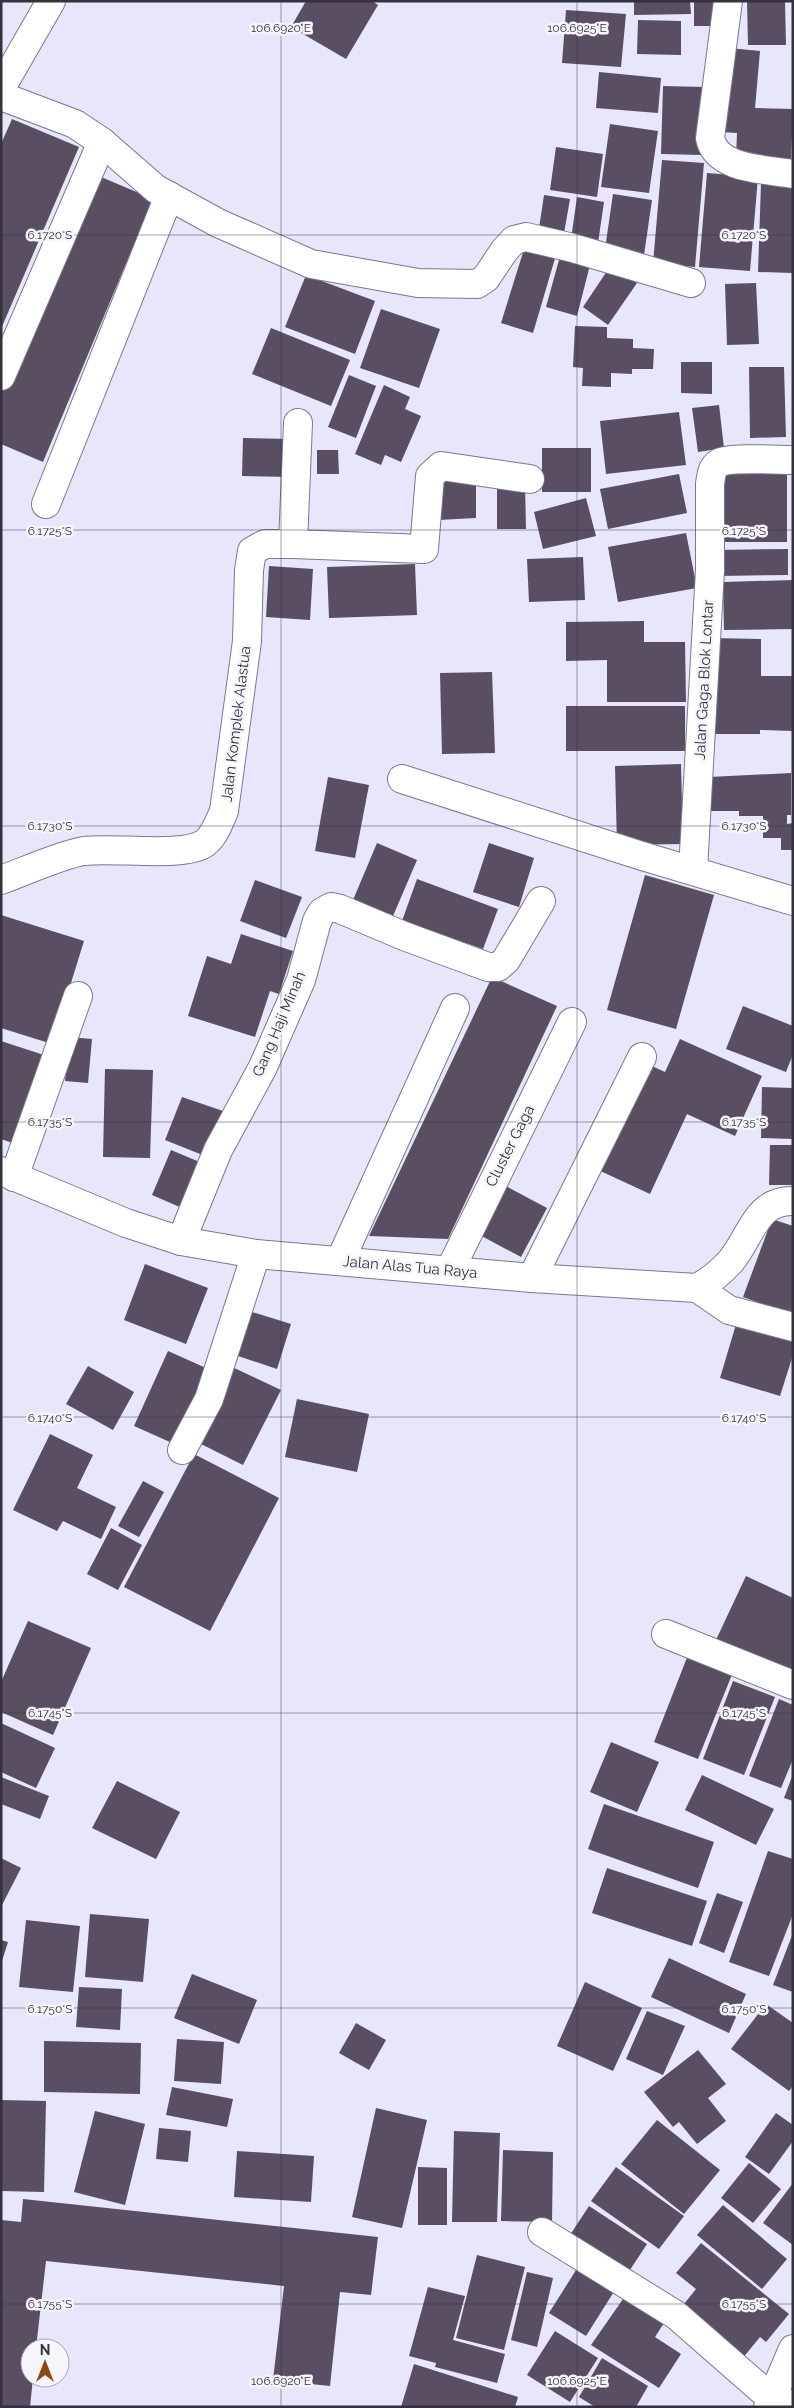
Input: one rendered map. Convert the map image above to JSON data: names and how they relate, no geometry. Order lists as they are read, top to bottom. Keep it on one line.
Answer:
{"streets":{"street":["Jalan Gaga Blok Lontar","Jalan Komplek Alastua","Gang Haji Minah","Cluster Gaga","Jalan Alas Tua Raya"]},"crossings":[["Gang Haji Minah","Jalan Alas Tua Raya"],["Cluster Gaga","Jalan Alas Tua Raya"]],"north":"top","coordinates":["106.6920°E","106.6925°E","6.1720°S","6.1725°S","6.1730°S","6.1735°S","6.1740°S","6.1745°S","6.1750°S","6.1755°S"]}
